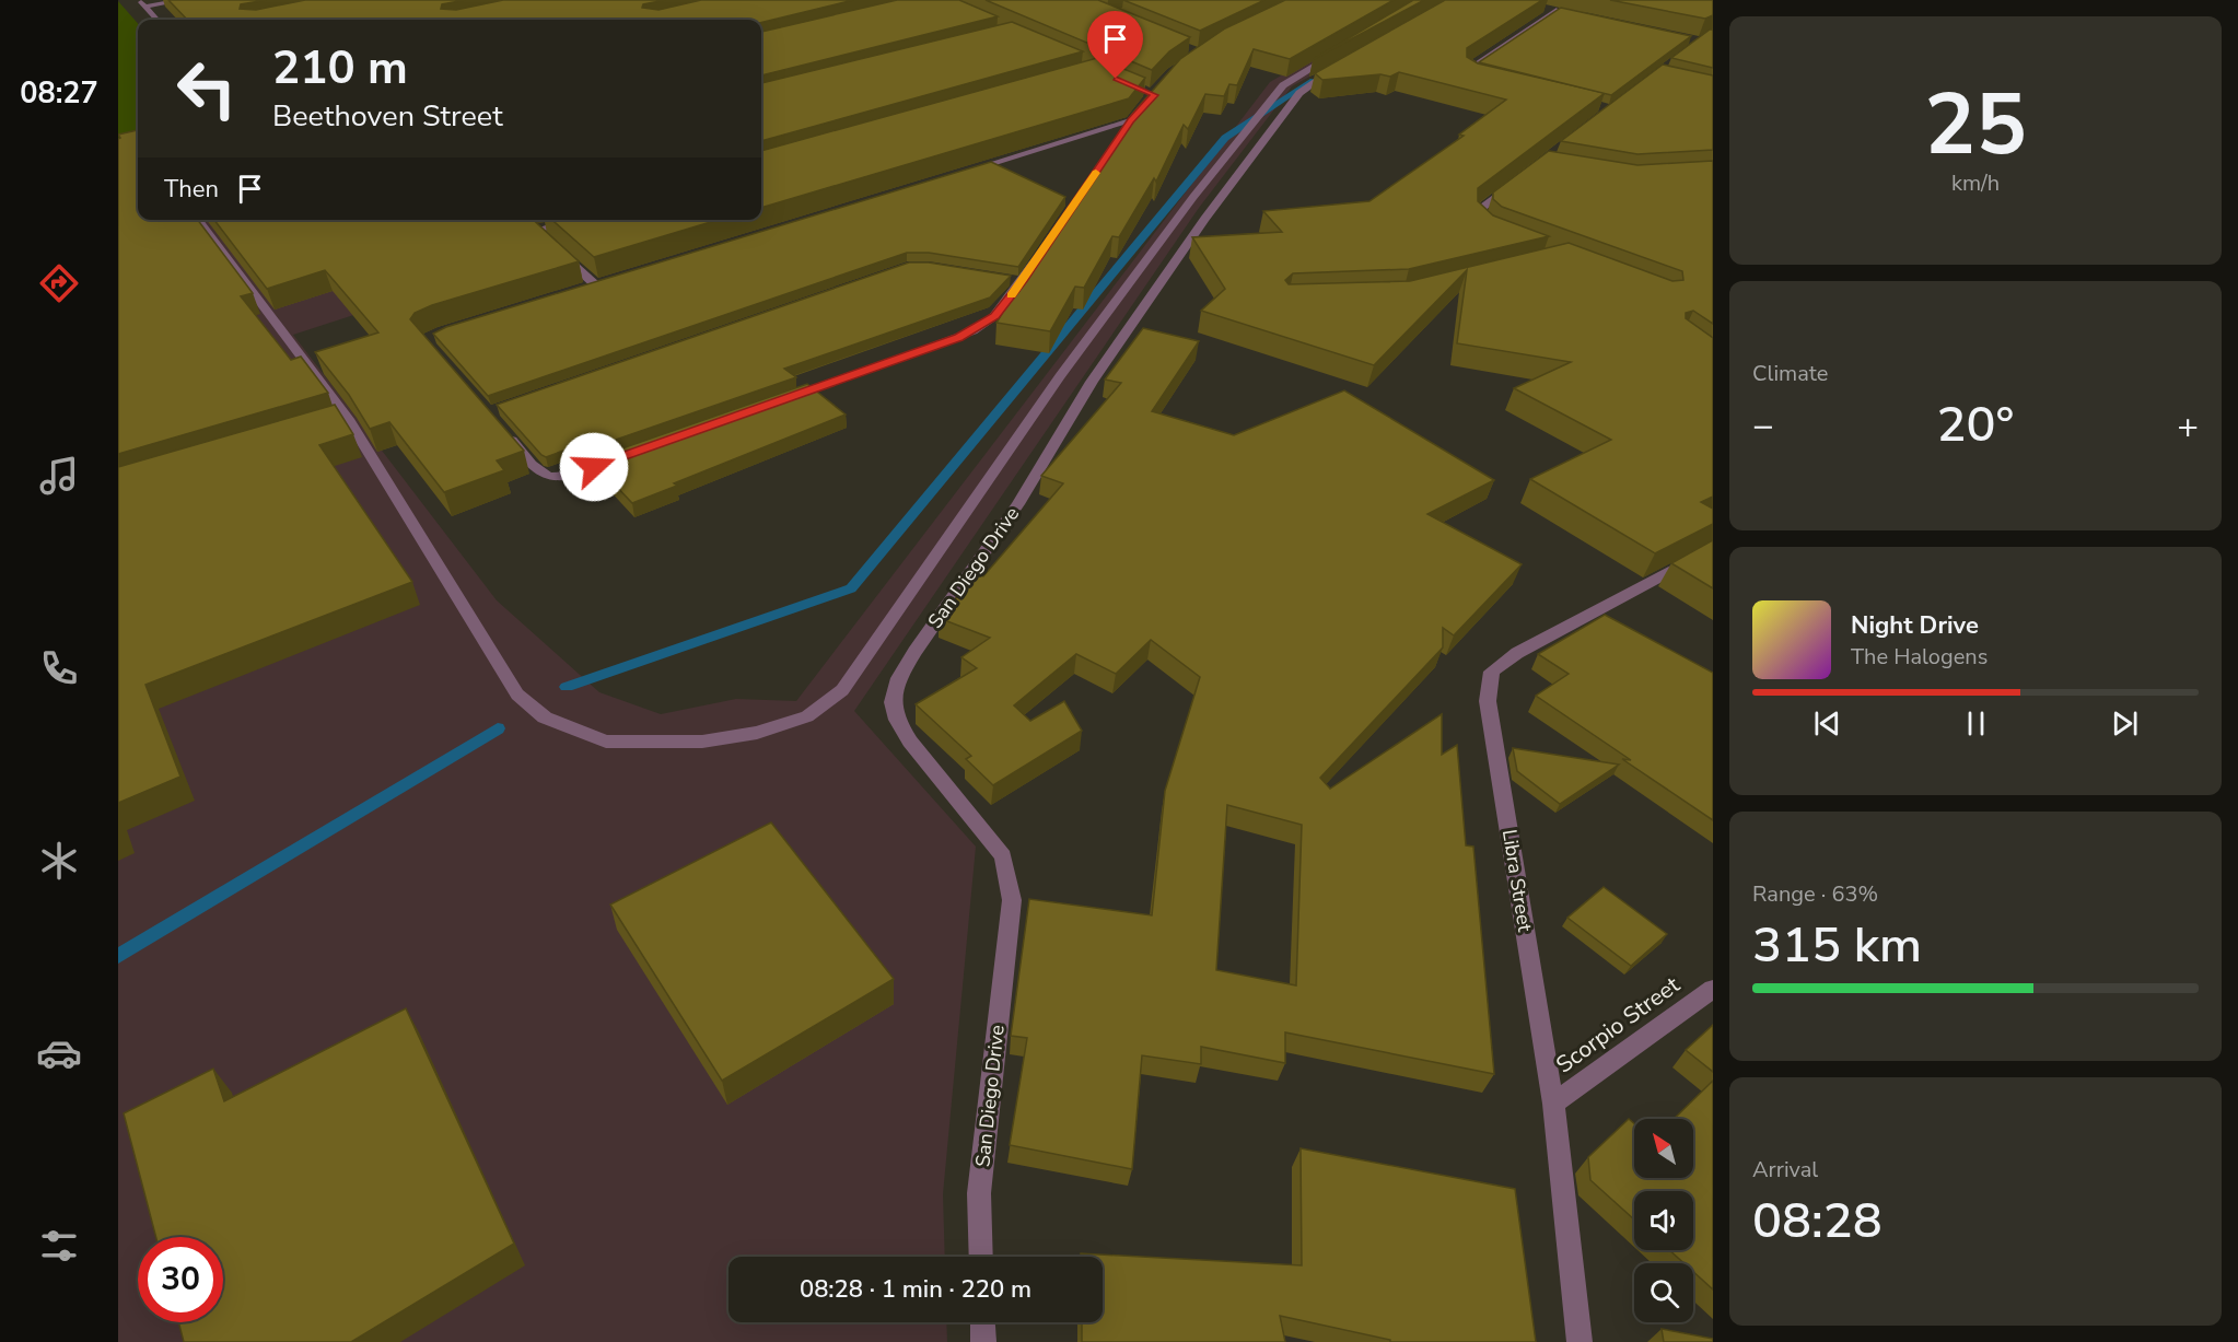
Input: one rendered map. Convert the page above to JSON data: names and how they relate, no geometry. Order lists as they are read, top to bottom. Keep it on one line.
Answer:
{"streets":{"street":["San Diego Drive","Libra Street","Scorpio Street"]},"crossings":[["Libra Street","Scorpio Street"]],"north":"top left","page":{"tabs":"08:27","tile":[["25","km/h"],"Climate",["Range · 63%","315 km"],["Arrival","08:28"]],"turn":["210 m","Beethoven Street"],"then":"Then","heat":["−","20°","+"],"song":["Night Drive","The Halogens"],"limit":"30","trip":"08:28 · 1 min · 220 m"}}
